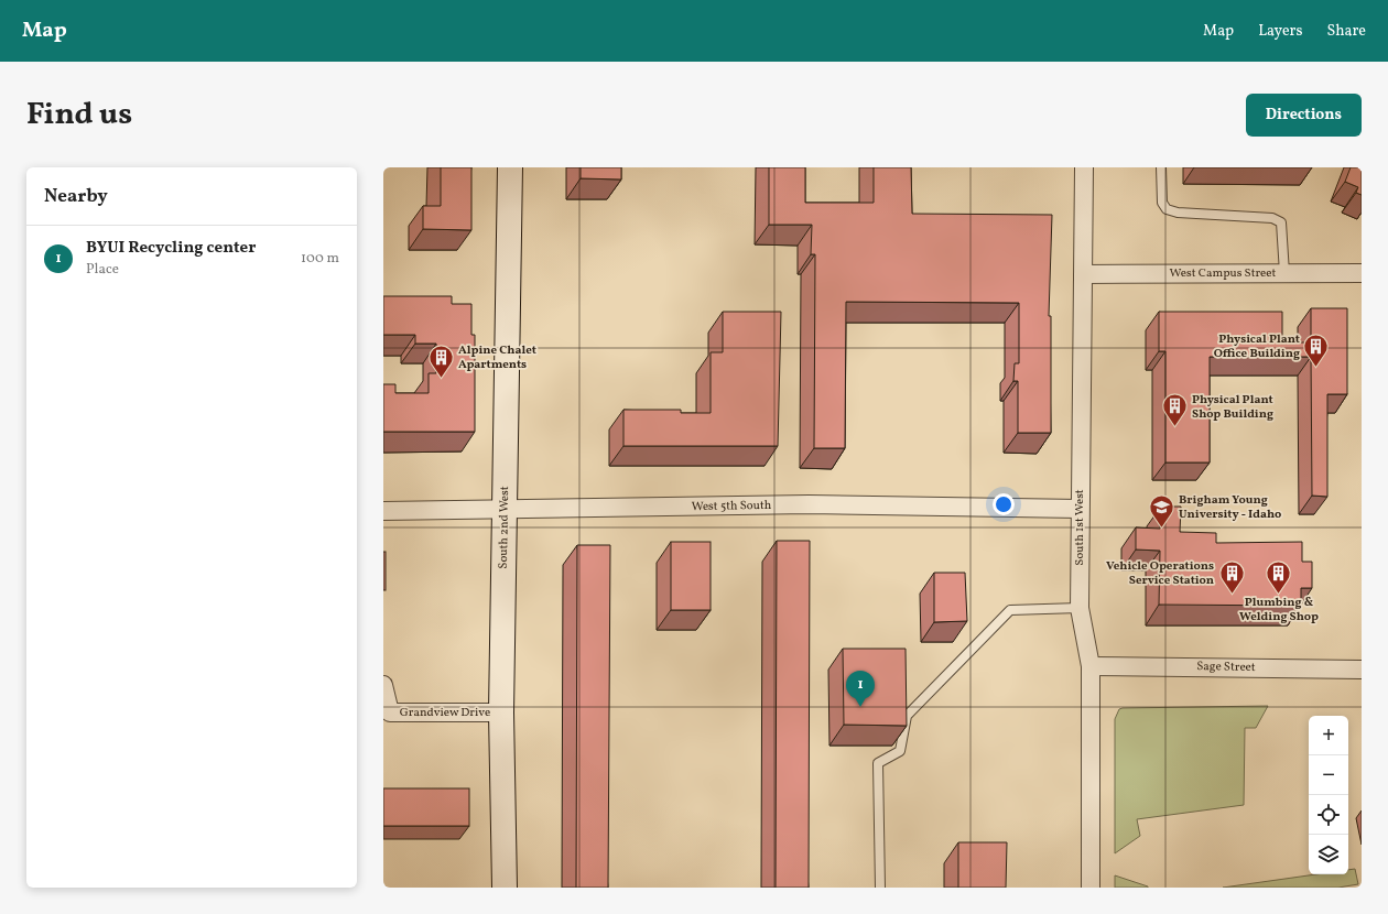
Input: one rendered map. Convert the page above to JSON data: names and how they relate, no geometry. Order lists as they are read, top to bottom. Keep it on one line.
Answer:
{"streets":{"main road":["South 2nd West"],"street":["West Campus Street","West 5th South","South 1st West","Sage Street","Grandview Drive"]},"crossings":[["West Campus Street","South 1st West"],["West 5th South","South 2nd West"],["West 5th South","South 1st West"],["South 2nd West","Grandview Drive"],["South 1st West","Sage Street"]],"places":{"building":["Physical Plant Office Building","Alpine Chalet Apartments","Physical Plant Shop Building","Vehicle Operations Service Station","Plumbing & Welding Shop"],"school or university":["Brigham Young University - Idaho"]},"page":{"header":"Map","nav":["Map","Layers","Share"],"title":"Find us","buttons":"Directions","heading":"Nearby","list":[{"mark":"1","name":"BYUI Recycling center","note":"Place","value":"100 m"}],"pins":"1","map_buttons":["+","−"]}}
